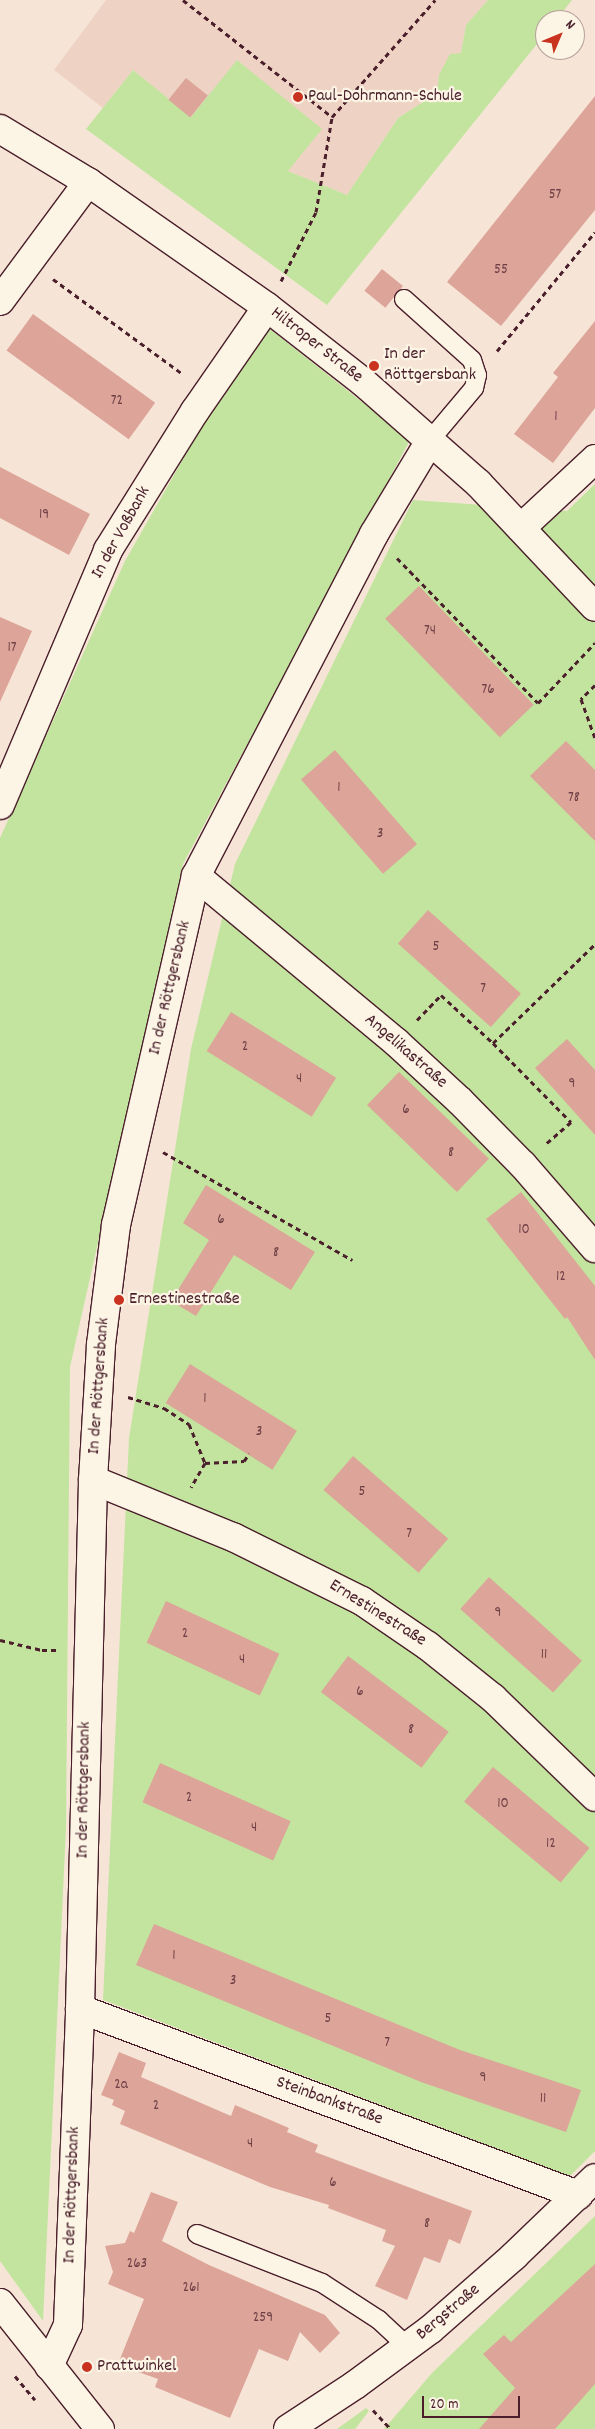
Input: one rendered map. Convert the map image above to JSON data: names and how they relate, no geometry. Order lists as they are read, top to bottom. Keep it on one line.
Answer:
{"streets":{"street":["Hiltroper Straße","In der Voßbank","In der Röttgersbank","Angelikastraße","Ernestinestraße","Steinbankstraße","Bergstraße"]},"crossings":[["Hiltroper Straße","In der Voßbank"],["Hiltroper Straße","In der Röttgersbank"],["In der Röttgersbank","Angelikastraße"],["In der Röttgersbank","Ernestinestraße"],["In der Röttgersbank","Steinbankstraße"],["Steinbankstraße","Bergstraße"]],"places":["Paul-Dohrmann-Schule","In der Röttgersbank","Ernestinestraße","Prattwinkel"],"house_numbers":["57","55","72","1","19","74","17","76","1","78","3","5","7","2","4","9","6","8","6","10","8","12","1","3","5","7","9","2","11","4","6","8","2","10","4","12","1","3","5","7","9","2a","11","2","4","6","8","263","261","259"],"scale_bar":"20 m","north":"top right"}
